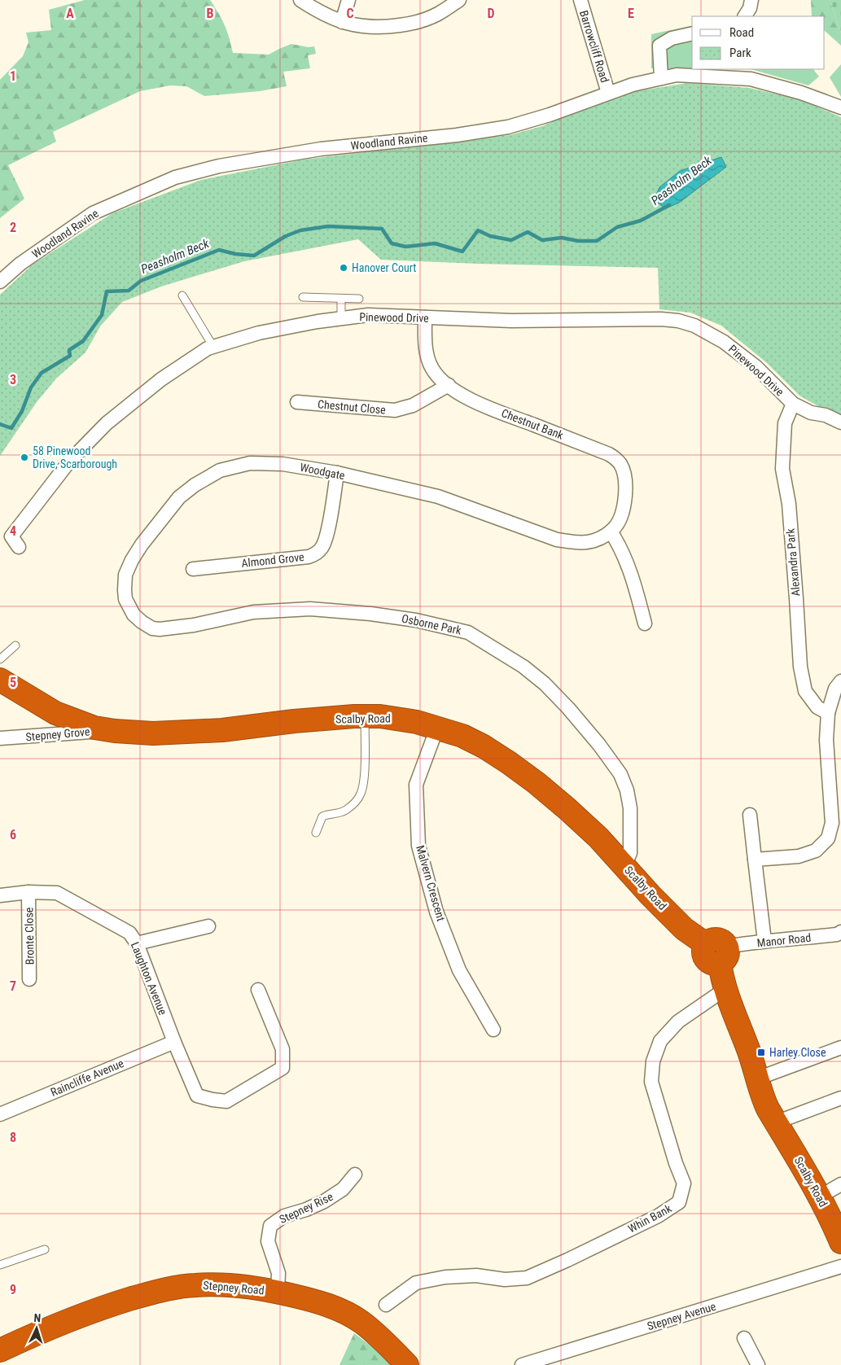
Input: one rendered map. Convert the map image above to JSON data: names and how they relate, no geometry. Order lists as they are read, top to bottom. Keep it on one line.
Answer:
{"streets":{"highway":["Scalby Road","Stepney Road"],"street":["Barrowcliff Road","Woodland Ravine","Pinewood Drive","Chestnut Close","Chestnut Bank","Woodgate","Almond Grove","Alexandra Park","Osborne Park","Stepney Grove","Malvern Crescent","Bronte Close","Manor Road","Laughton Avenue","Raincliffe Avenue","Stepney Rise","Whin Bank","Stepney Avenue"]},"crossings":[["Barrowcliff Road","Woodland Ravine"],["Pinewood Drive","Chestnut Bank"],["Pinewood Drive","Alexandra Park"],["Chestnut Close","Chestnut Bank"],["Chestnut Bank","Woodgate"],["Woodgate","Almond Grove"],["Woodgate","Osborne Park"],["Osborne Park","Scalby Road"],["Scalby Road","Stepney Grove"],["Scalby Road","Malvern Crescent"],["Scalby Road","Manor Road"],["Scalby Road","Whin Bank"],["Bronte Close","Laughton Avenue"],["Laughton Avenue","Raincliffe Avenue"],["Stepney Rise","Stepney Road"]],"water":["Peasholm Beck"],"places":{"other":["Hanover Court","58 Pinewood Drive, Scarborough"],"transit":["Harley Close"]},"legend":["Road","Park"],"north":"top","grid":{"columns":["A","B","C","D","E"],"rows":["1","2","3","4","5","6","7","8","9"]}}
